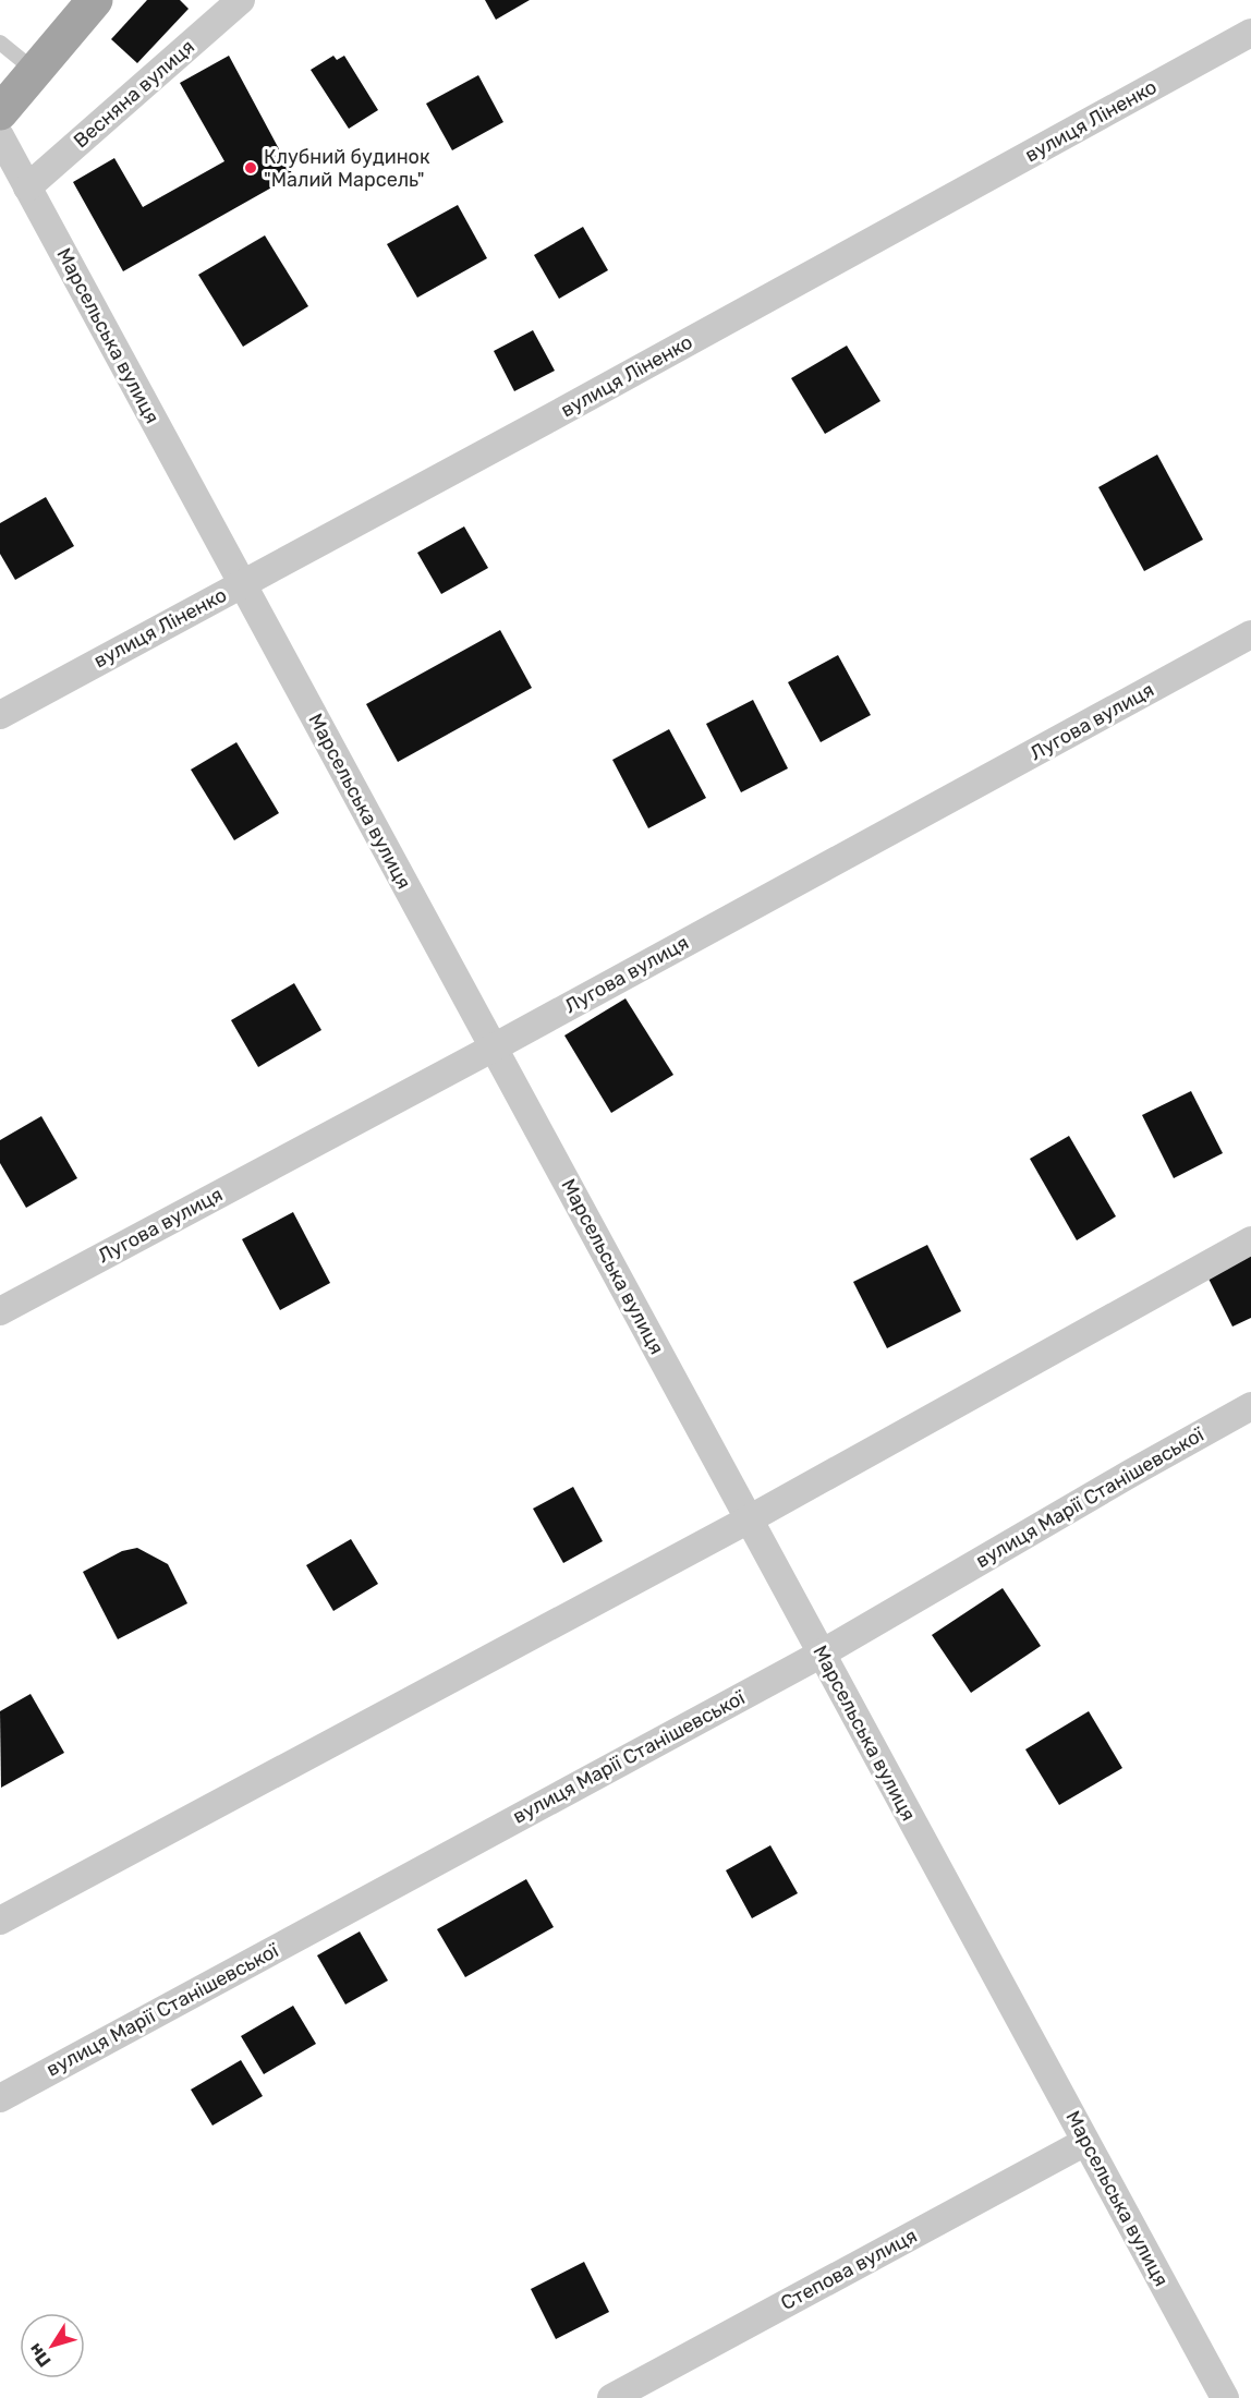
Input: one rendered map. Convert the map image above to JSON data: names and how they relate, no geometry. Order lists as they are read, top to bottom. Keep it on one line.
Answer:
{"streets":{"street":["Весняна вулиця","вулиця Ліненко","Марсельська вулиця","Лугова вулиця","вулиця Марії Станішевської","Степова вулиця"]},"crossings":[["Весняна вулиця","Марсельська вулиця"],["вулиця Ліненко","Марсельська вулиця"],["Марсельська вулиця","Лугова вулиця"],["Марсельська вулиця","вулиця Марії Станішевської"],["Марсельська вулиця","Степова вулиця"]],"places":["Клубний будинок \"Малий Марсель\""],"north":"bottom left"}
